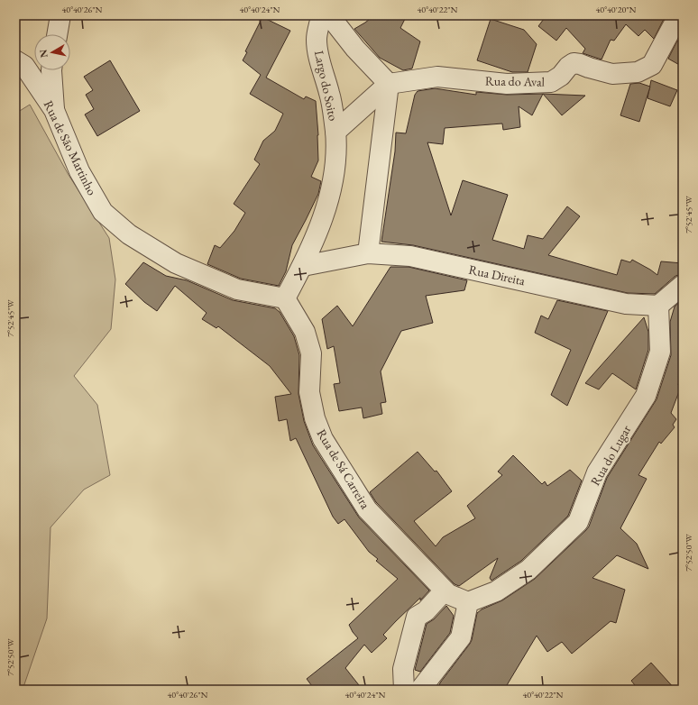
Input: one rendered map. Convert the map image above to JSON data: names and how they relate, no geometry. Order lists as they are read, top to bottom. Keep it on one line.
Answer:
{"streets":{"street":["Rua do Aval","Largo do Soito","Rua de São Martinho","Rua Direita","Rua do Lugar","Rua de Sá Carreira"]},"crossings":[["Largo do Soito","Rua de São Martinho"],["Largo do Soito","Rua Direita"],["Largo do Soito","Rua de Sá Carreira"],["Rua de São Martinho","Rua de Sá Carreira"],["Rua Direita","Rua do Lugar"],["Rua do Lugar","Rua de Sá Carreira"]],"north":"left","coordinates":["40°40'26\"N","40°40'24\"N","40°40'22\"N","40°40'20\"N","7°52'45\"W","7°52'50\"W"]}
